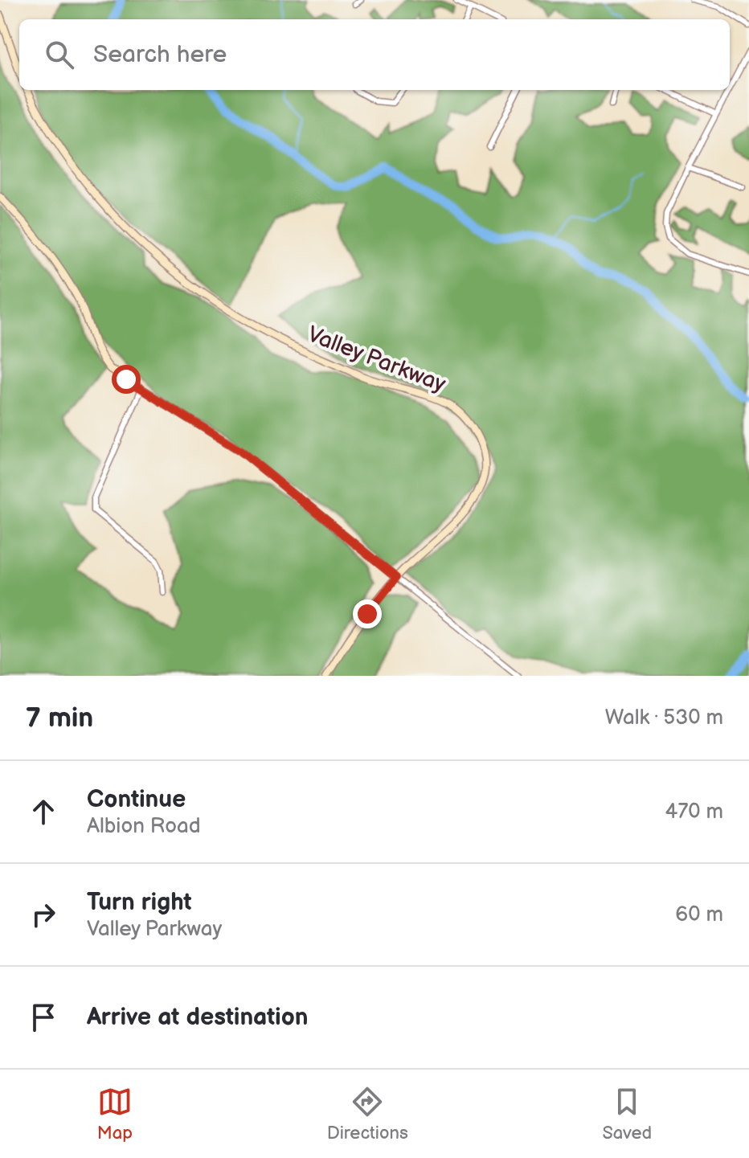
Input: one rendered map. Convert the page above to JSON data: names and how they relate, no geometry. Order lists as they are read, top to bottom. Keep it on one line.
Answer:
{"streets":{"street":["Valley Parkway"]},"page":{"search":"Search here","heading":["7 min","Walk · 530 m"],"list":[["Continue","Albion Road","470 m"],["Turn right","Valley Parkway","60 m"],"Arrive at destination"],"nav":["Map","Directions","Saved"]}}
